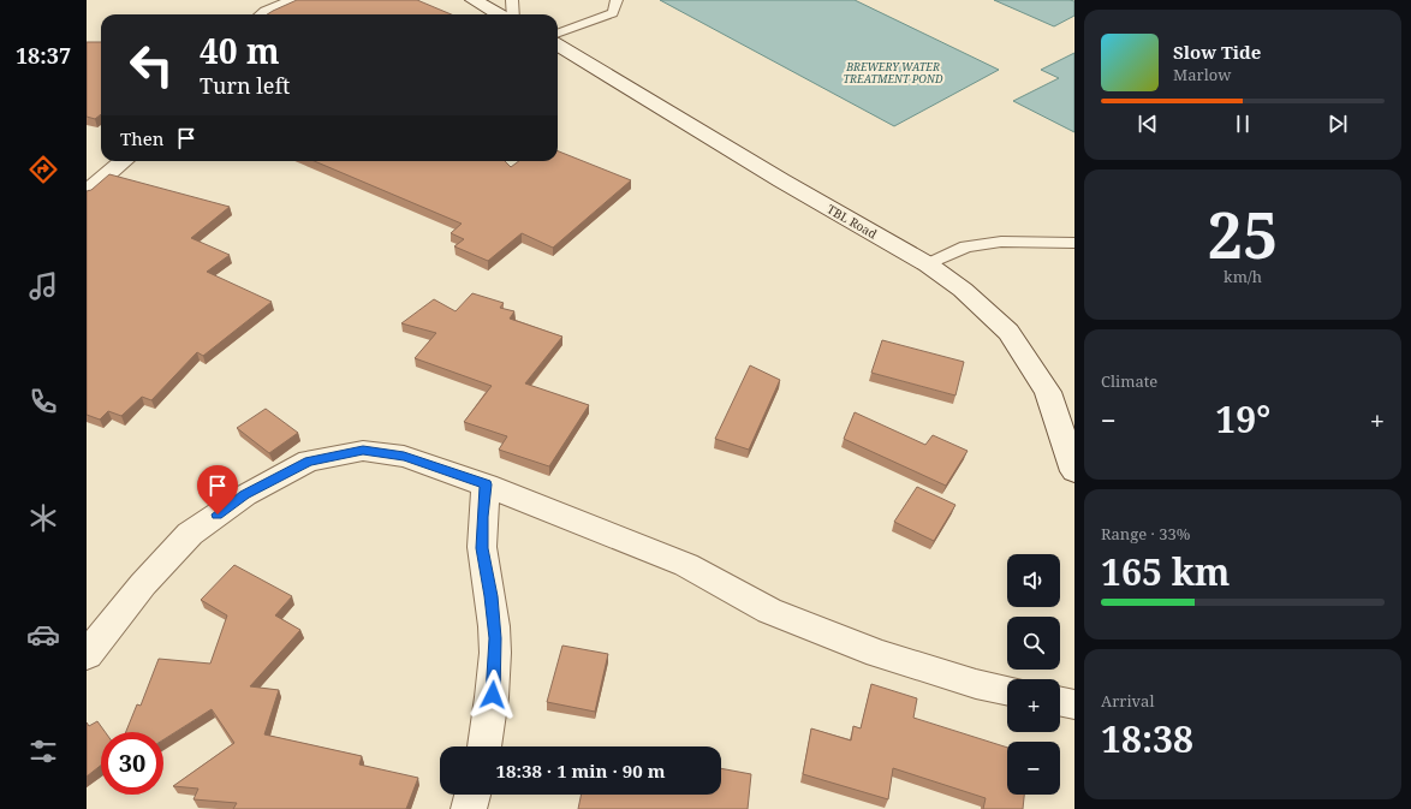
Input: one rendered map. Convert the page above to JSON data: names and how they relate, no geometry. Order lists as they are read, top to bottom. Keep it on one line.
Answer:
{"streets":{"street":["TBL Road"]},"water":["BREWERY WATER TREATMENT POND"],"page":{"tabs":"18:37","turn":["40 m","Turn left"],"song":["Slow Tide","Marlow"],"then":"Then","tile":[["25","km/h"],"Climate",["Range · 33%","165 km"],["Arrival","18:38"]],"heat":["−","19°","+"],"map_buttons":["+","−"],"limit":"30","trip":"18:38 · 1 min · 90 m"}}
